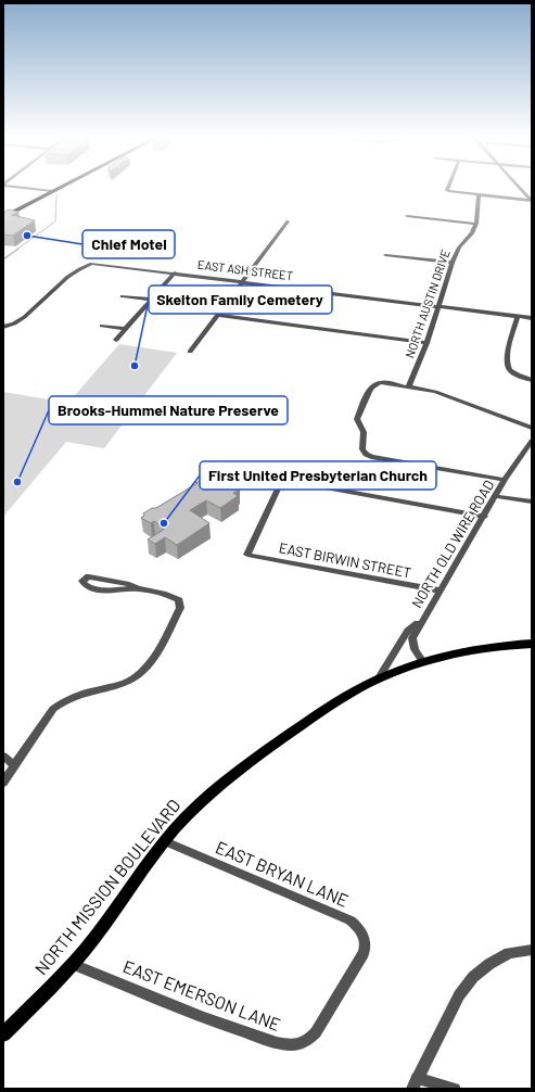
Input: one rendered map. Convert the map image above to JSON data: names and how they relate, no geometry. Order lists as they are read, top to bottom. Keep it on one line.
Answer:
{"streets":{"main road":["NORTH MISSION BOULEVARD"],"street":["EAST ASH STREET","NORTH AUSTIN DRIVE","NORTH OLD WIRE ROAD","EAST BIRWIN STREET","EAST BRYAN LANE","EAST EMERSON LANE"]},"crossings":[["EAST ASH STREET","NORTH AUSTIN DRIVE"],["NORTH OLD WIRE ROAD","EAST BIRWIN STREET"],["NORTH OLD WIRE ROAD","NORTH MISSION BOULEVARD"],["EAST BRYAN LANE","NORTH MISSION BOULEVARD"],["EAST BRYAN LANE","EAST EMERSON LANE"],["NORTH MISSION BOULEVARD","EAST EMERSON LANE"]],"places":["Chief Motel","Skelton Family Cemetery","Brooks-Hummel Nature Preserve","First United Presbyterian Church"]}
